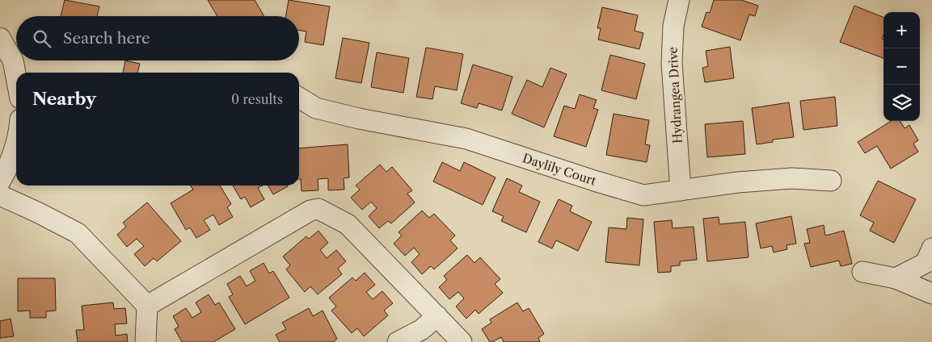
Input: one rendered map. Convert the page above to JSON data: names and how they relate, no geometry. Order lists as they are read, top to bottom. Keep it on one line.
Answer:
{"streets":{"street":["Hydrangea Drive","Daylily Court"]},"crossings":[["Hydrangea Drive","Daylily Court"]],"page":{"map_buttons":["+","−"],"search":"Search here","heading":["Nearby","0 results"]}}
